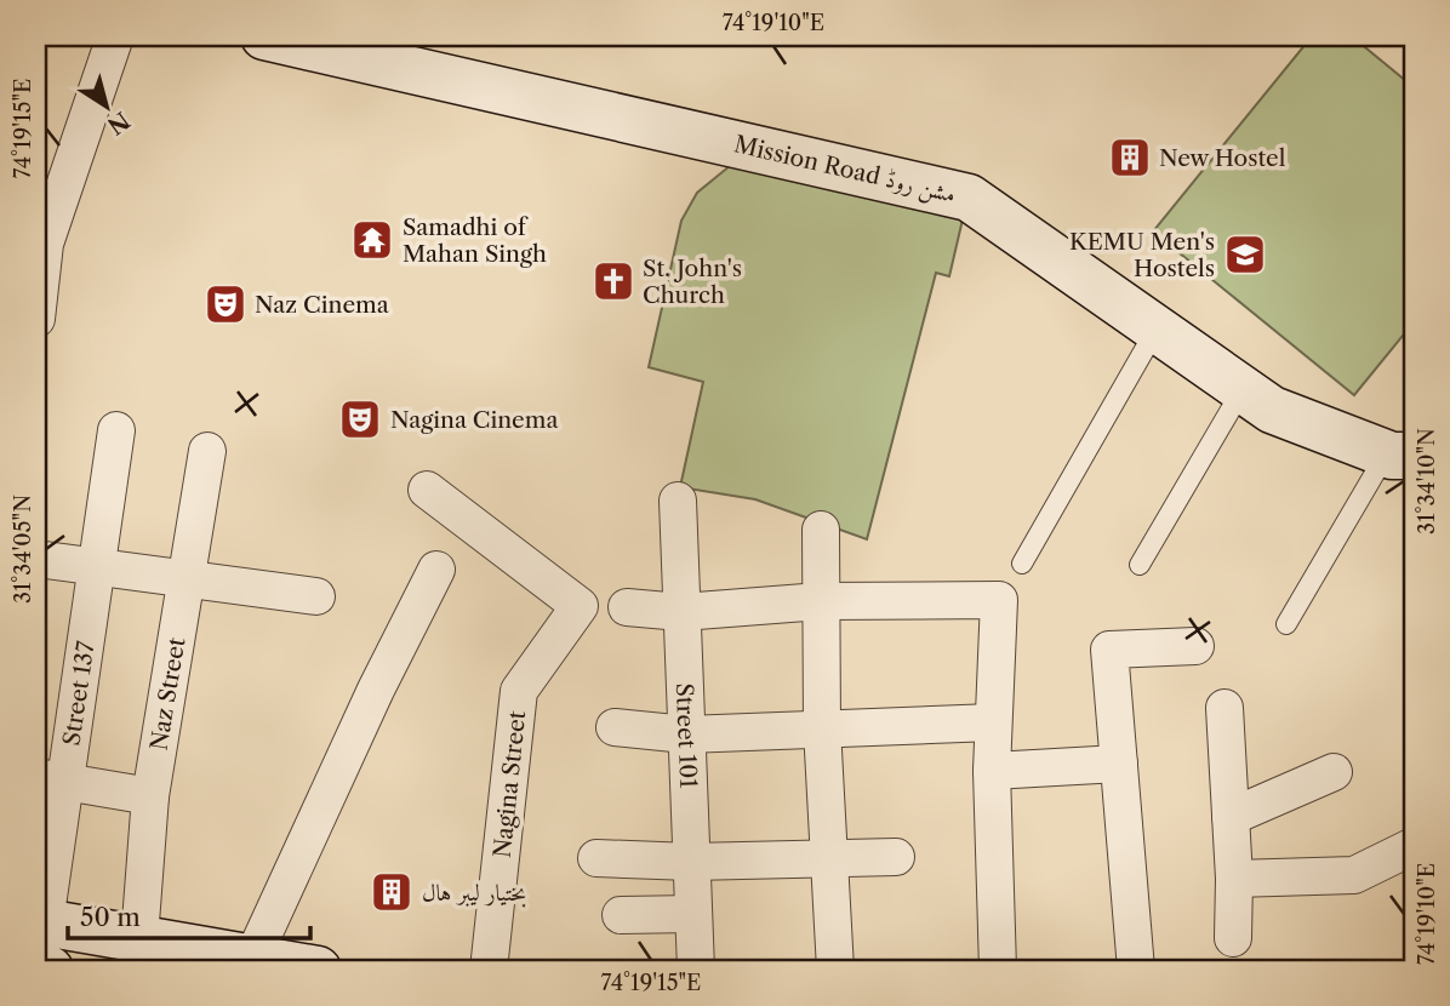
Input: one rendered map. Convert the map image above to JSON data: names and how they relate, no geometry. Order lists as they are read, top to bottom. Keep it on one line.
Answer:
{"streets":{"street":["Mission Road مشن روڈ","Naz Street","Street 137","Street 101","Nagina Street"]},"places":{"building":["New Hostel","بختیار لیبر ہال"],"temple":["Samadhi of Mahan Singh"],"school or university":["KEMU Men's Hostels"],"church":["St. John's Church"],"theatre":["Naz Cinema","Nagina Cinema"]},"scale_bar":"50 m","north":"bottom right","coordinates":["74°19'10\"E","74°19'15\"E","31°34'10\"N","31°34'05\"N"]}
